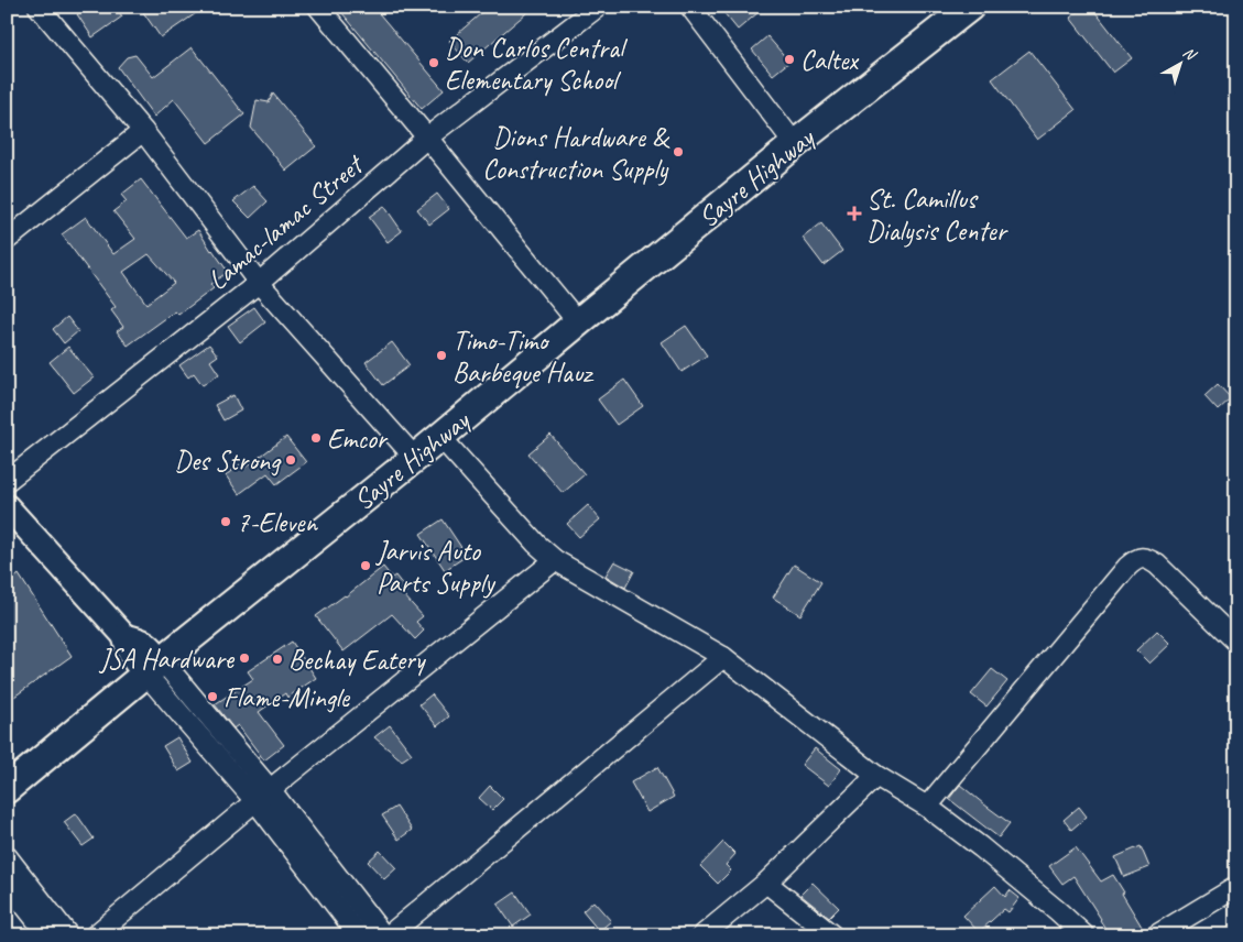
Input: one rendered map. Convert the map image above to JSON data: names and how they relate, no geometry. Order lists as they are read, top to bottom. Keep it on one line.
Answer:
{"streets":{"highway":["Sayre Highway"],"street":["Lamac-lamac Street"]},"places":{"other":["Caltex","Don Carlos Central Elementary School","Dions Hardware & Construction Supply","Timo-Timo Barbeque Hauz","Emcor","Des Strong","7-Eleven","Jarvis Auto Parts Supply","JSA Hardware","Bechay Eatery","Flame-Mingle"],"health":["St. Camillus Dialysis Center"]},"north":"top right"}
